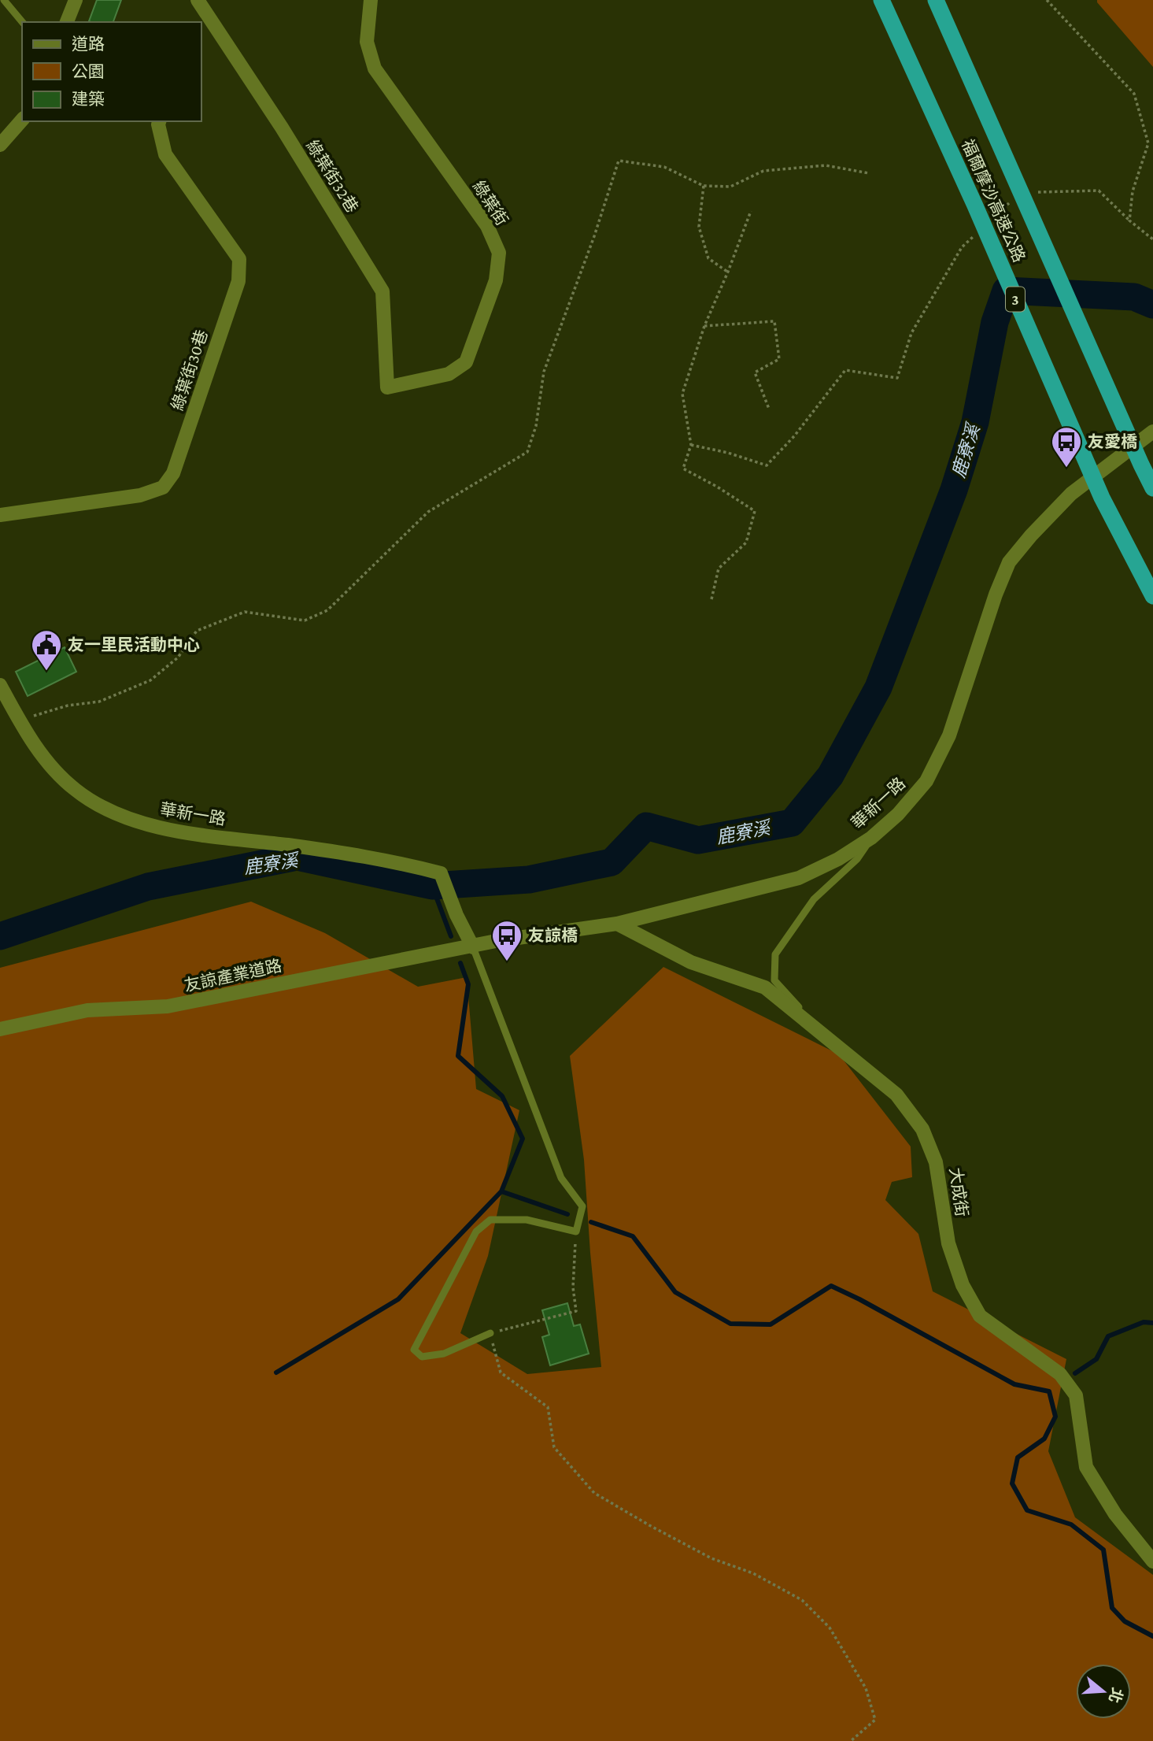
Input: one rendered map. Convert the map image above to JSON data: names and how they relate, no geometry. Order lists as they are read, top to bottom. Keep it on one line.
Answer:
{"streets":{"highway":["福爾摩沙高速公路","3"],"street":["綠葉街32巷","綠葉街","綠葉街30巷","華新一路","友諒產業道路","大成街"]},"crossings":[["綠葉街32巷","綠葉街"],["華新一路","友諒產業道路"],["華新一路","大成街"]],"water":["鹿寮溪"],"places":{"bus stop":["友愛橋","友諒橋"],"public building":["友一里民活動中心"]},"legend":["道路","公園","建築"],"north":"right"}
